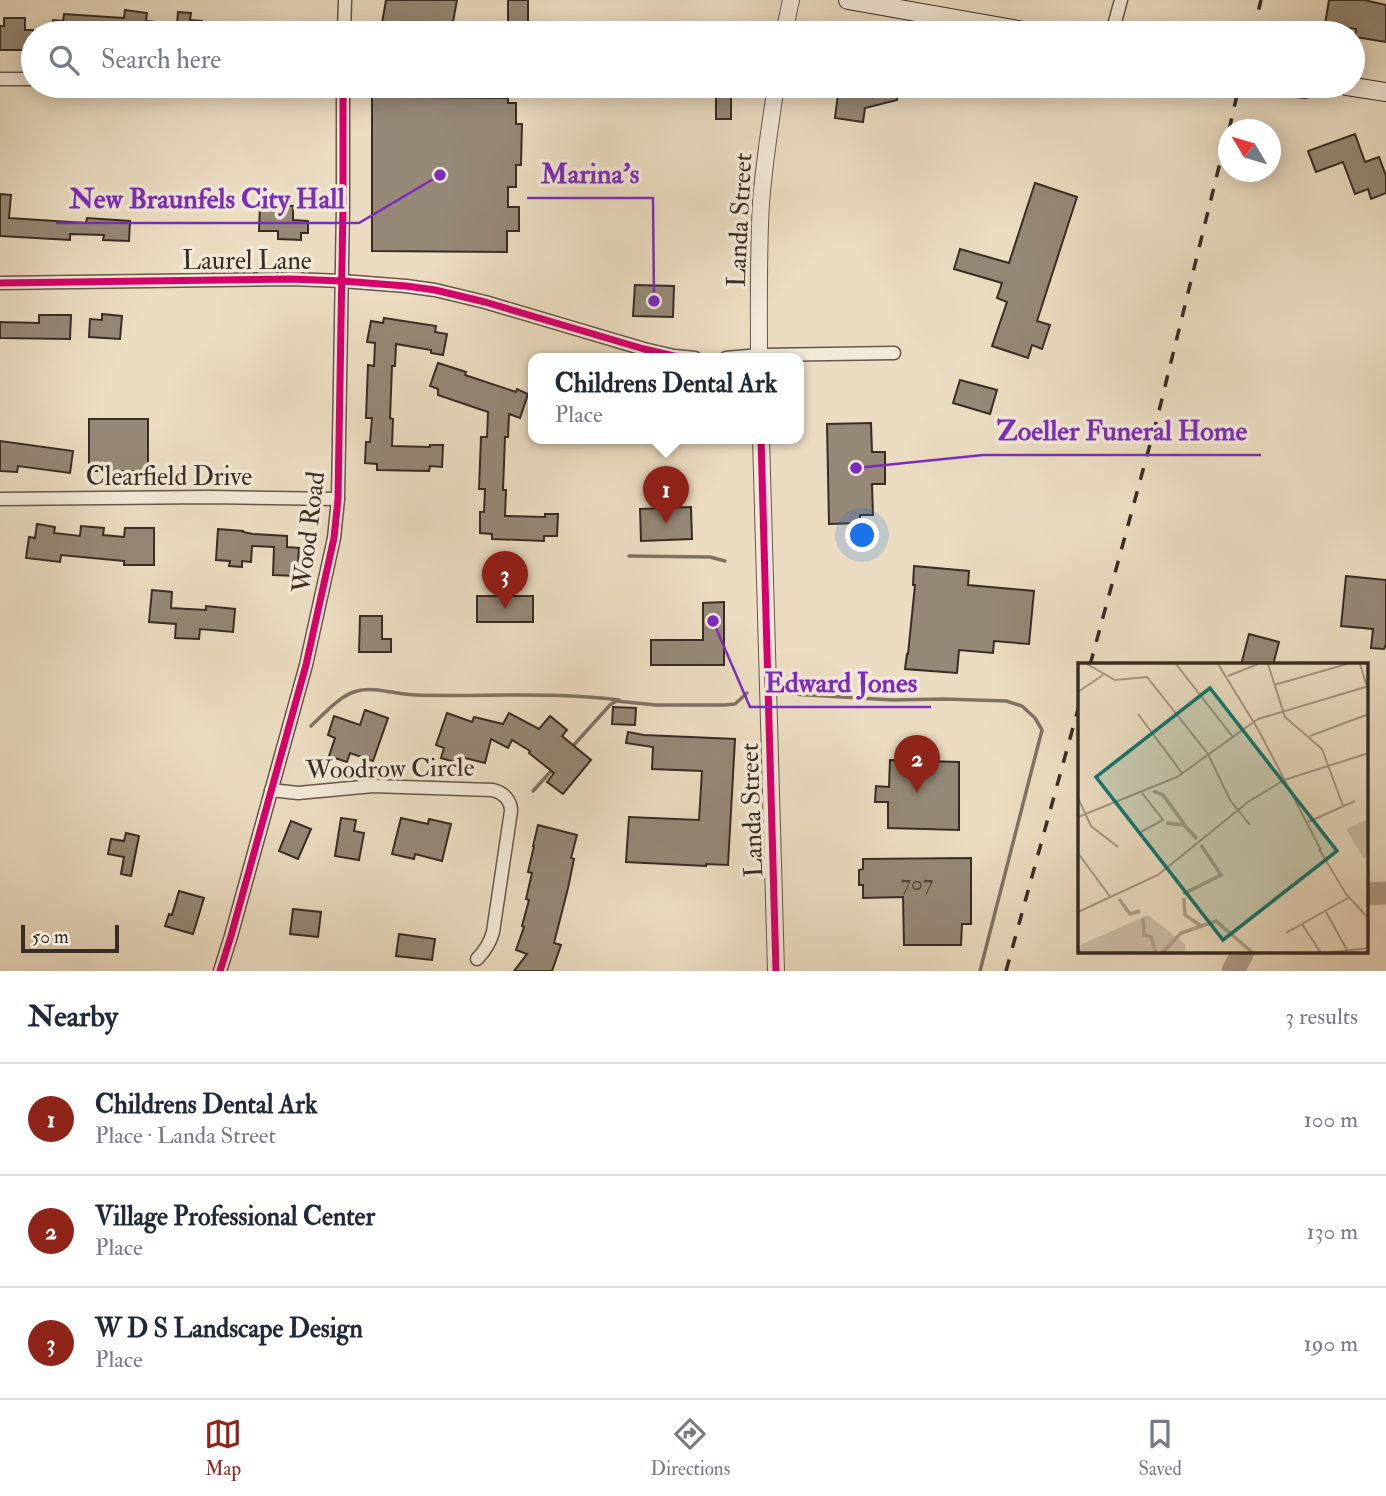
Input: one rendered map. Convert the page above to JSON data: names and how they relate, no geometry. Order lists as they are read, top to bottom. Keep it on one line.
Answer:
{"streets":{"street":["Landa Street","Laurel Lane","Clearfield Drive","Wood Road","Woodrow Circle"]},"crossings":[["Laurel Lane","Wood Road"],["Clearfield Drive","Wood Road"],["Wood Road","Woodrow Circle"]],"places":["New Braunfels City Hall","Marina's","Zoeller Funeral Home","Edward Jones"],"house_numbers":["707"],"scale_bar":"50 m","north":"top left","page":{"search":"Search here","popup":["Childrens Dental Ark","Place"],"pins":["1","3","2"],"scale":"50 m","heading":["Nearby","3 results"],"list":[{"mark":"1","name":"Childrens Dental Ark","note":"Place · Landa Street","value":"100 m"},{"mark":"2","name":"Village Professional Center","note":"Place","value":"130 m"},{"mark":"3","name":"W D S Landscape Design","note":"Place","value":"190 m"}],"nav":["Map","Directions","Saved"]}}
